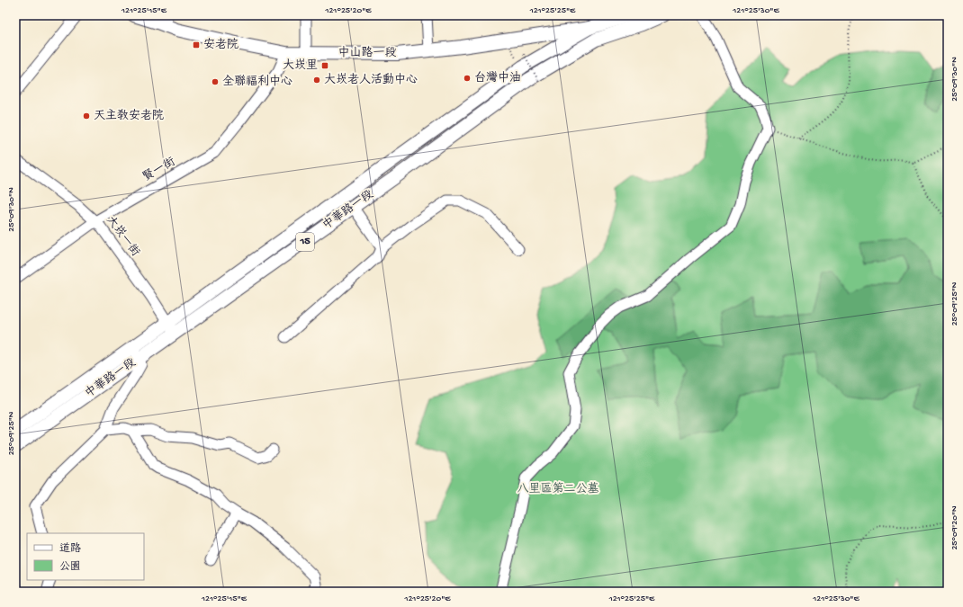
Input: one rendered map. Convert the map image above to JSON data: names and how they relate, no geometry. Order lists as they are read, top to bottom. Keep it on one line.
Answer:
{"streets":{"main road":["中山路一段","中華路一段","15"],"street":["賢一街","大崁一街"]},"crossings":[["中山路一段","賢一街"],["中山路一段","中華路一段"],["中山路一段","15"],["賢一街","大崁一街"],["中華路一段","大崁一街"],["中華路一段","15"]],"parks":["八里區第二公墓"],"places":{"transit":["安老院","大崁里"],"other":["台灣中油","大崁老人活動中心","全聯福利中心","天主教安老院"]},"legend":["道路","公園"],"coordinates":["121°25'15\"E","121°25'20\"E","121°25'25\"E","121°25'30\"E","25°09'30\"N","25°09'25\"N","25°09'20\"N"]}
